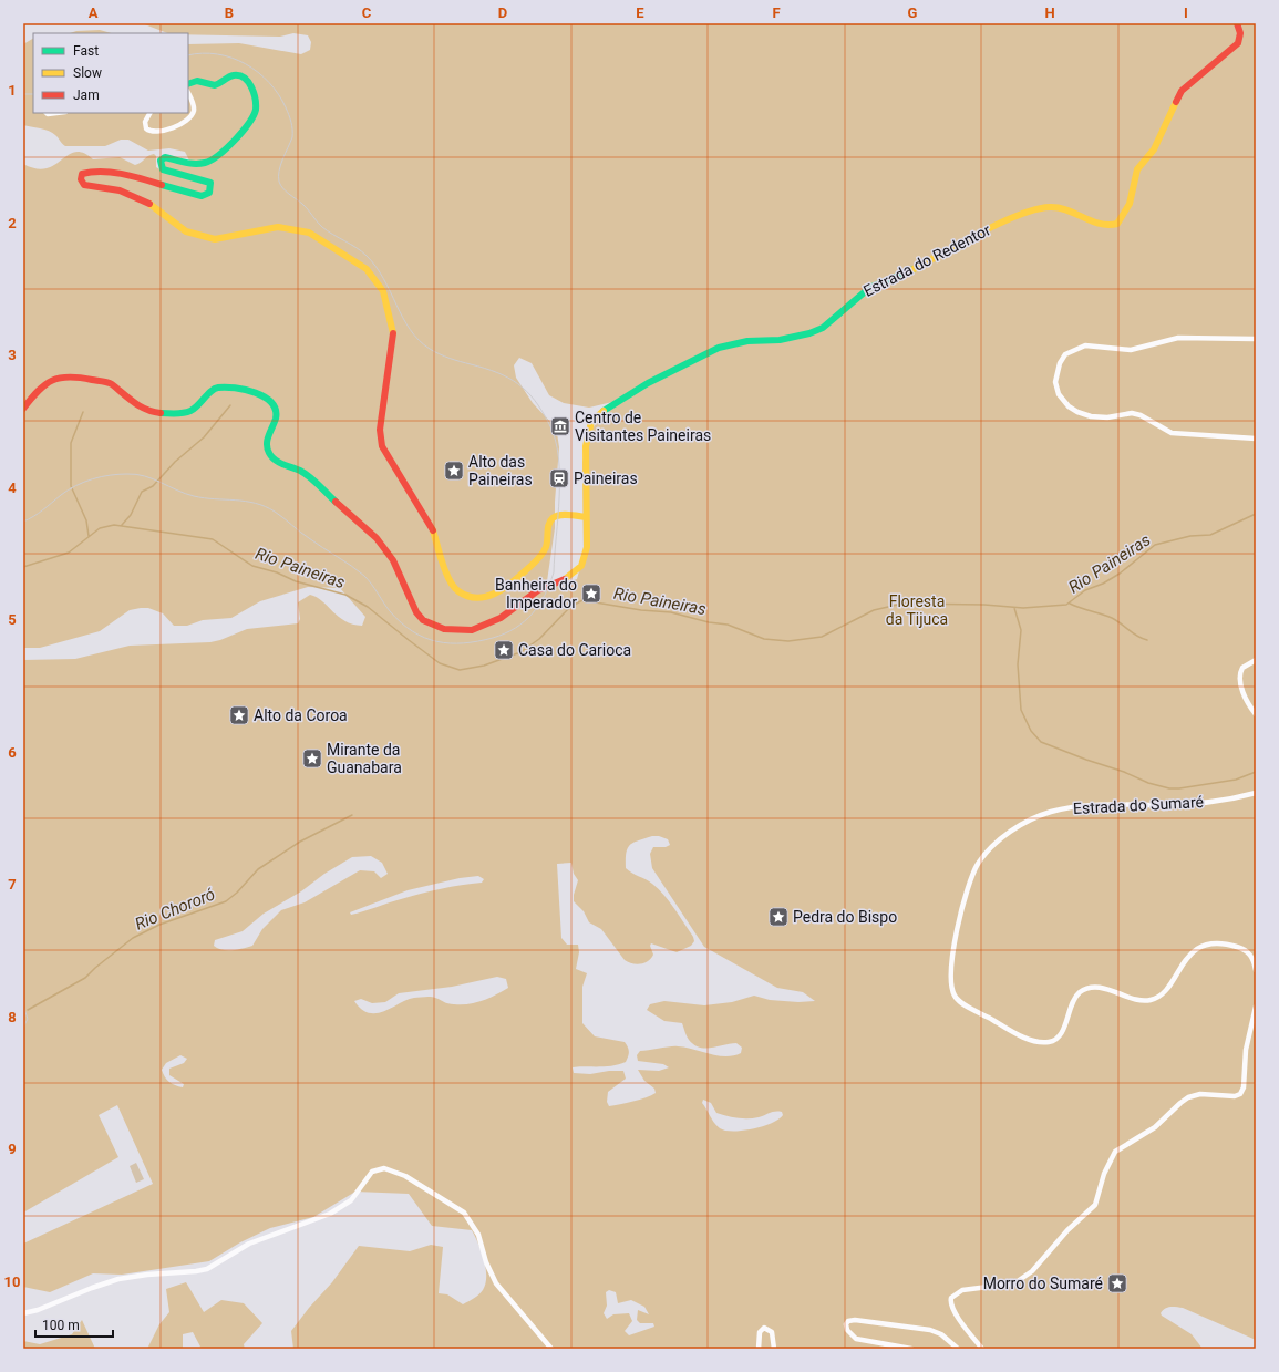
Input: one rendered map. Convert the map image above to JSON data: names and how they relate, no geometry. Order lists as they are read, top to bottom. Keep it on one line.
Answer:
{"streets":{"street":["Estrada do Redentor","Estrada do Sumaré"]},"water":["Rio Paineiras","Rio Chororó"],"parks":["Floresta da Tijuca"],"places":{"museum":["Centro de Visitantes Paineiras"],"place":["Alto das Paineiras","Banheira do Imperador","Casa do Carioca","Alto da Coroa","Mirante da Guanabara","Pedra do Bispo","Morro do Sumaré"],"station":["Paineiras"]},"legend":["Fast","Slow","Jam"],"scale_bar":"100 m","grid":{"columns":["A","B","C","D","E","F","G","H","I"],"rows":["1","2","3","4","5","6","7","8","9","10"]}}
